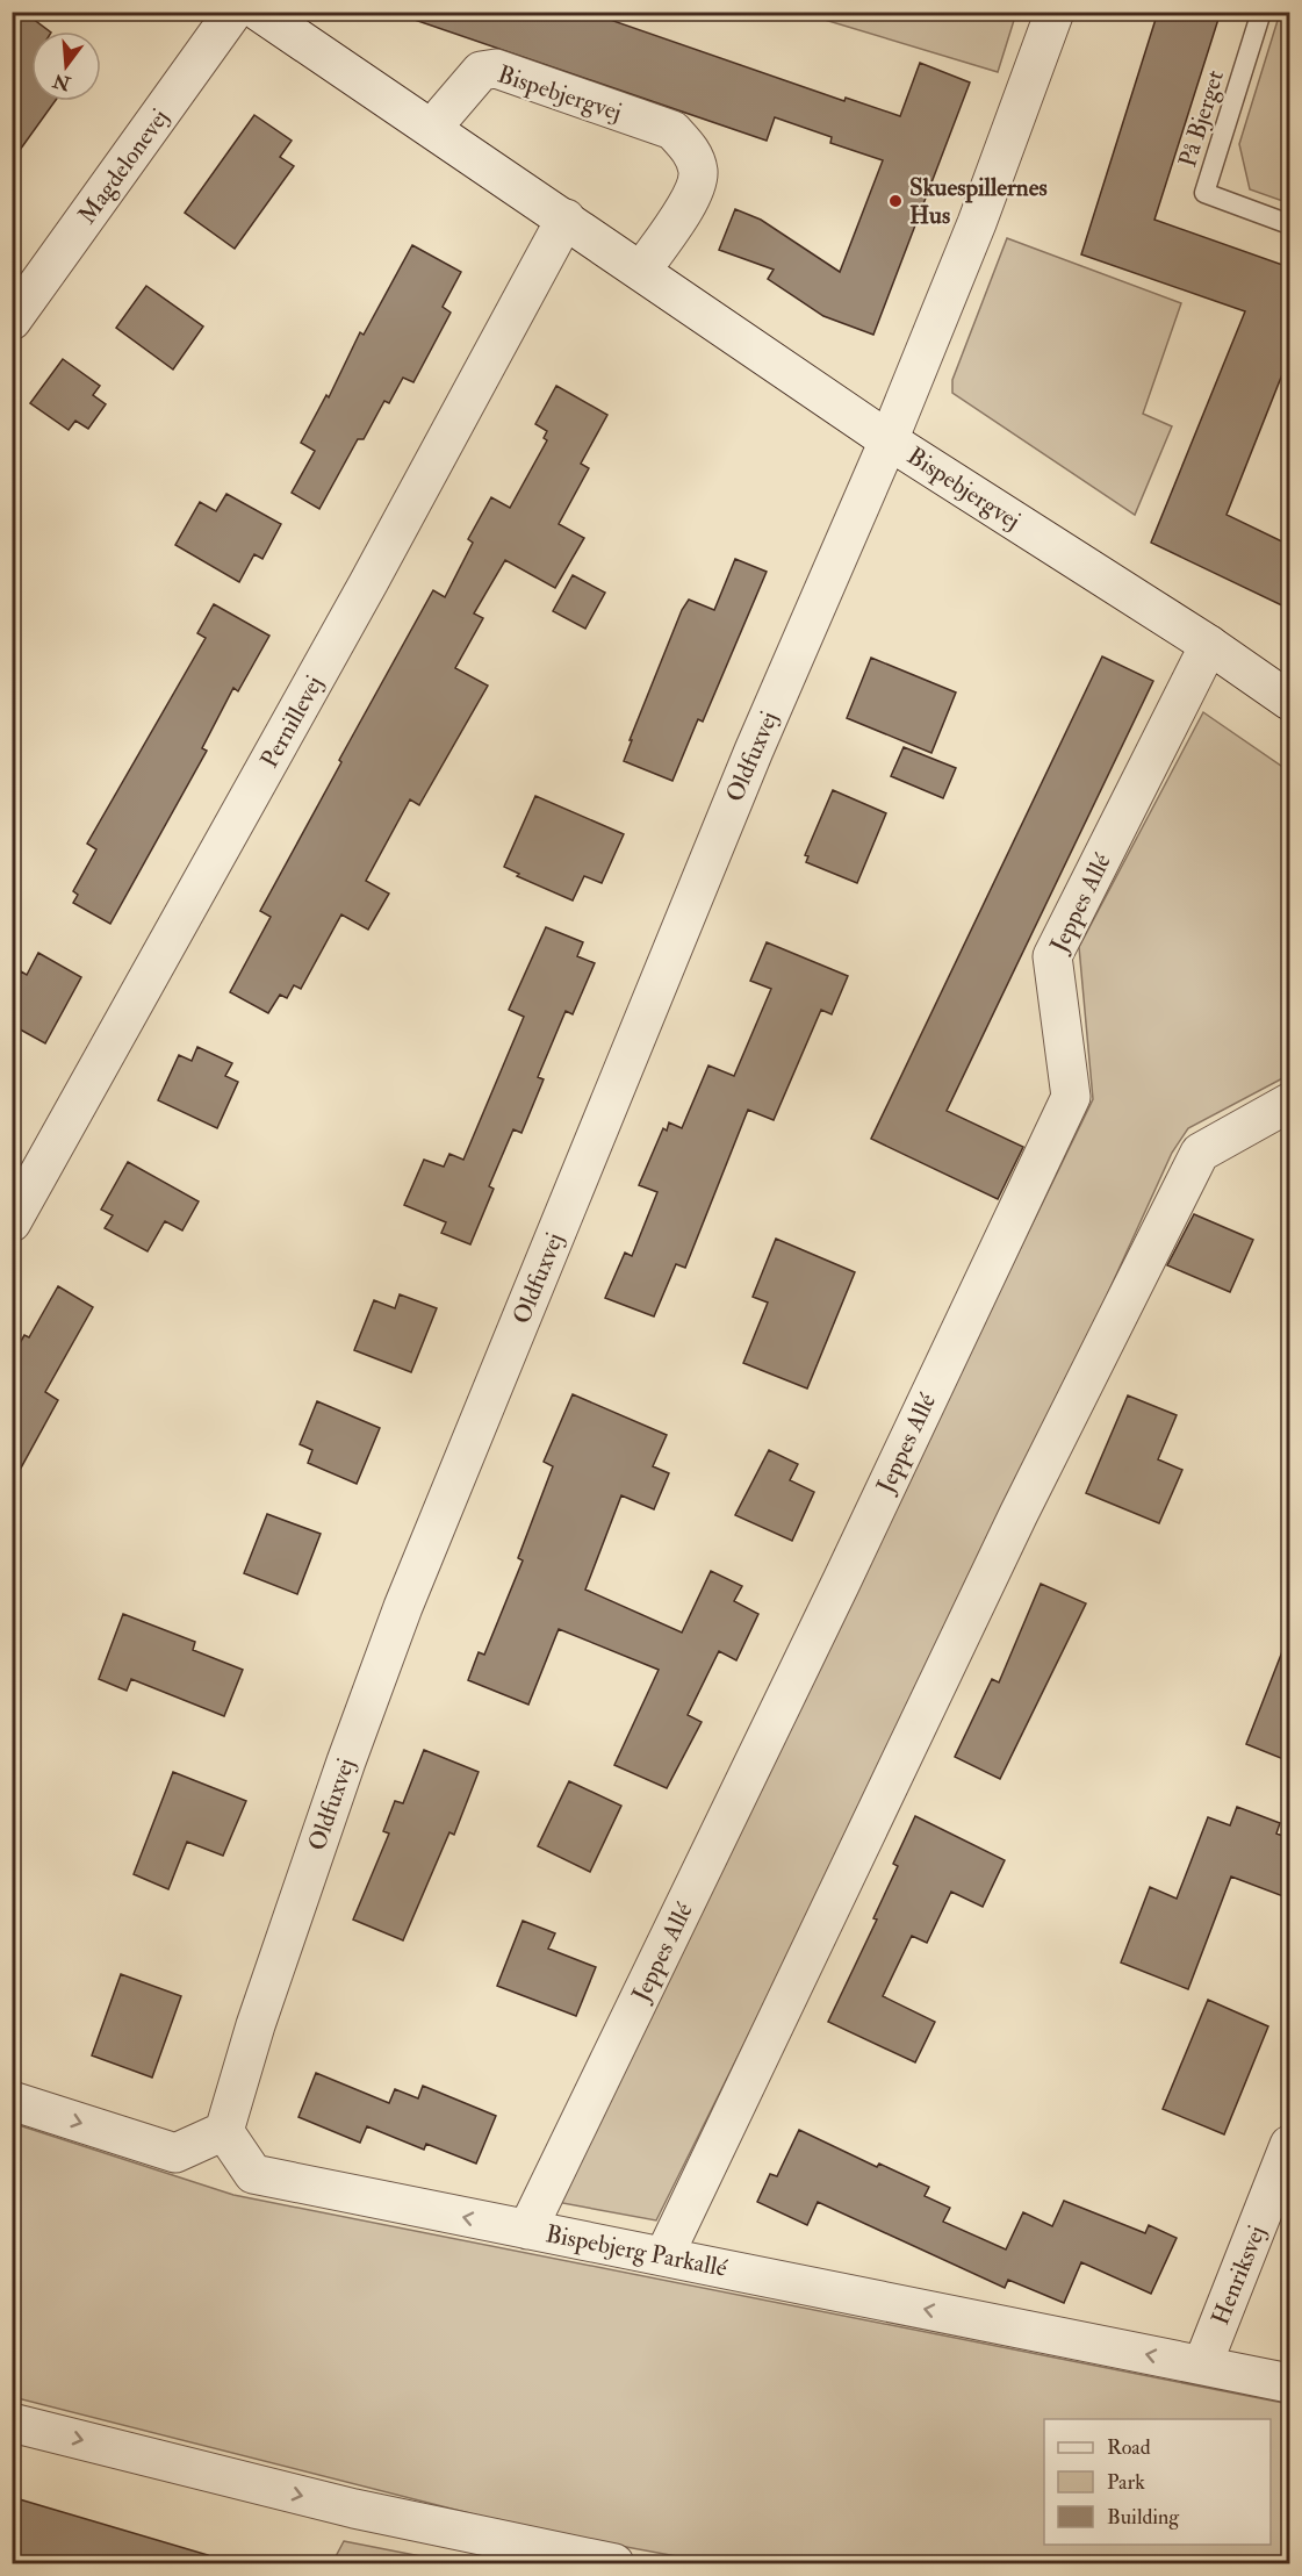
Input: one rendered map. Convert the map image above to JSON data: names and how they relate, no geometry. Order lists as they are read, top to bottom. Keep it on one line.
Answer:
{"streets":{"street":["Bispebjergvej","Magdelonevej","Pernillevej","Oldfuxvej","Jeppes Allé","Bispebjerg Parkallé","Henriksvej"],"lane":["På Bjerget"]},"crossings":[["Bispebjergvej","Pernillevej"],["Bispebjergvej","Oldfuxvej"],["Bispebjergvej","Jeppes Allé"],["Oldfuxvej","Bispebjerg Parkallé"],["Jeppes Allé","Bispebjerg Parkallé"],["Bispebjerg Parkallé","Henriksvej"]],"places":["Skuespillernes Hus"],"legend":["Road","Park","Building"],"north":"bottom"}
